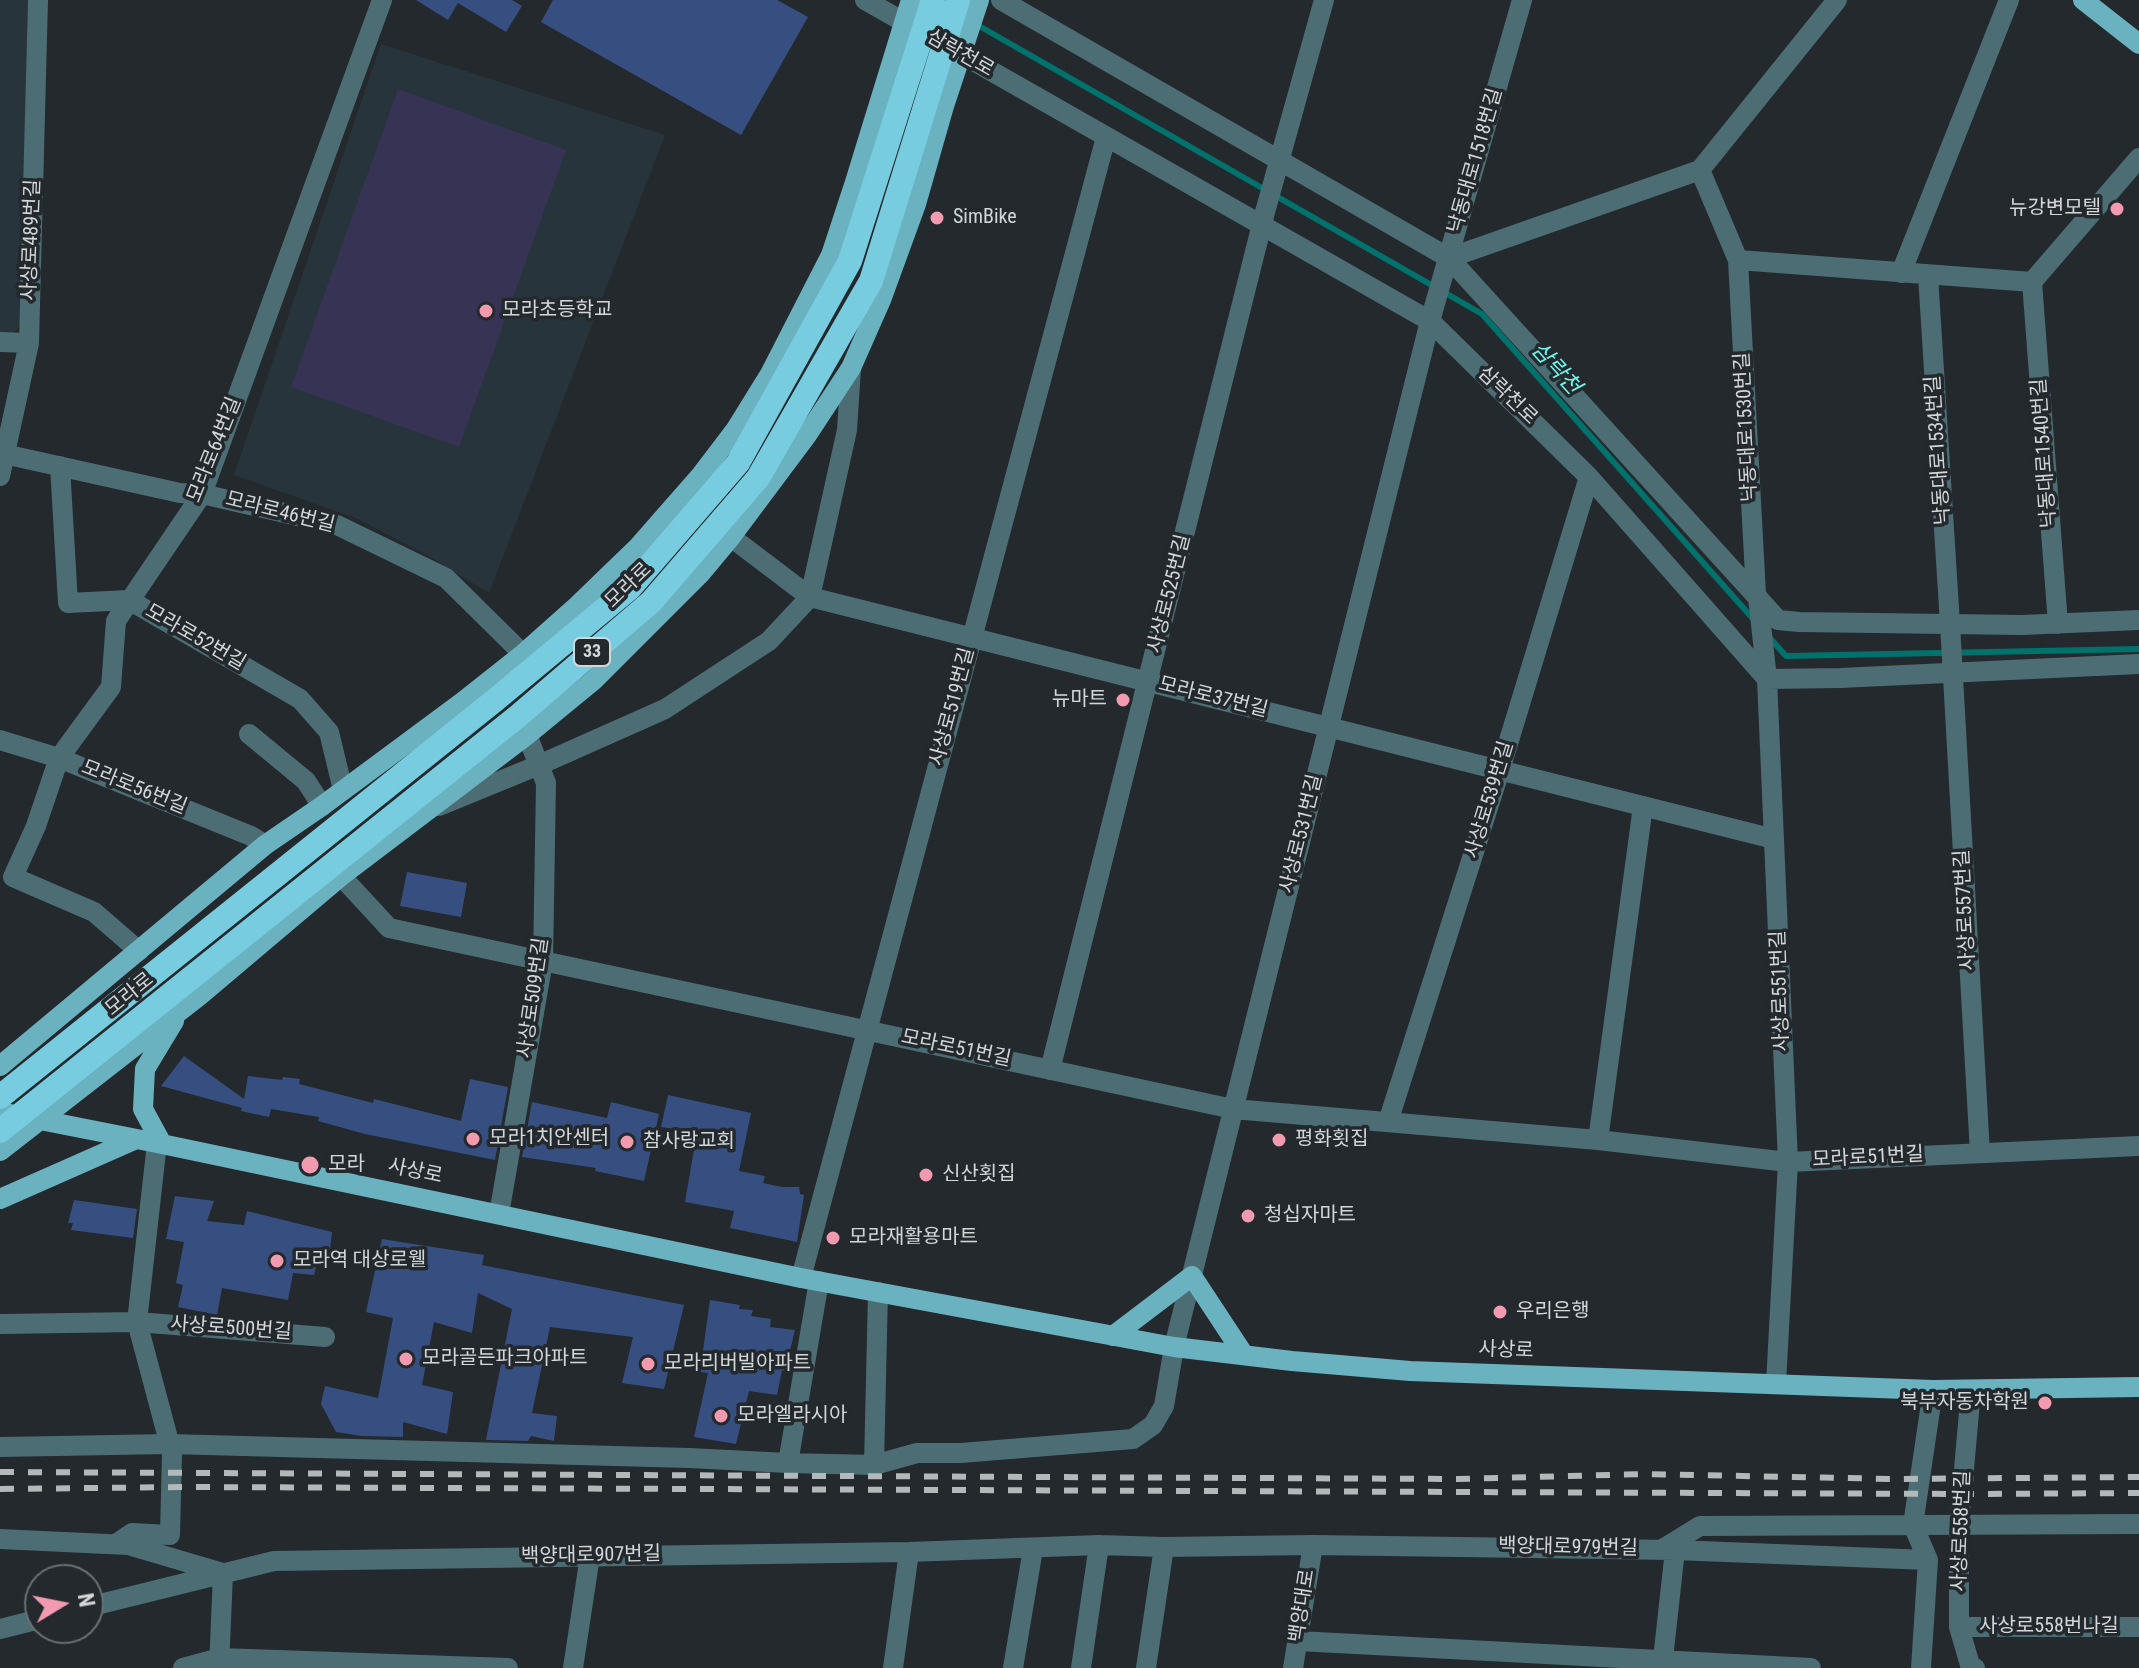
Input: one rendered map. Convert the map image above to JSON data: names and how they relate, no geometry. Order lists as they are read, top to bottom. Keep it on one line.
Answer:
{"streets":{"highway":["모라로","33"],"main road":["사상로"],"street":["삼락천로","낙동대로1518번길","사상로489번길","낙동대로1530번길","모라로64번길","낙동대로1534번길","낙동대로1540번길","모라로46번길","사상로525번길","모라로52번길","모라로37번길","사상로519번길","모라로56번길","사상로539번길","사상로531번길","사상로557번길","사상로551번길","사상로509번길","모라로51번길","사상로500번길","사상로558번길","백양대로979번길","백양대로907번길","백양대로","사상로558번나길"]},"crossings":[["삼락천로","낙동대로1518번길"],["삼락천로","모라로"],["삼락천로","사상로525번길"],["삼락천로","사상로519번길"],["삼락천로","사상로539번길"],["삼락천로","사상로531번길"],["삼락천로","사상로551번길"],["낙동대로1518번길","사상로531번길"],["사상로489번길","모라로46번길"],["낙동대로1530번길","사상로551번길"],["모라로64번길","모라로46번길"],["모라로64번길","모라로"],["모라로64번길","모라로52번길"],["모라로64번길","모라로56번길"],["낙동대로1534번길","사상로557번길"],["모라로46번길","모라로"],["모라로46번길","모라로52번길"],["모라로","모라로52번길"],["모라로","모라로37번길"],["모라로","모라로56번길"],["모라로","사상로509번길"],["모라로","모라로51번길"],["모라로","사상로"],["사상로525번길","모라로37번길"],["사상로525번길","모라로51번길"],["모라로37번길","사상로519번길"],["모라로37번길","사상로539번길"],["모라로37번길","사상로531번길"],["모라로37번길","사상로551번길"],["사상로519번길","모라로51번길"],["사상로519번길","사상로"],["사상로539번길","모라로51번길"],["사상로531번길","모라로51번길"],["사상로531번길","사상로"],["사상로531번길","사상로500번길"],["사상로557번길","모라로51번길"],["사상로551번길","모라로51번길"],["사상로551번길","사상로"],["사상로509번길","모라로51번길"],["사상로509번길","사상로"],["사상로","사상로500번길"],["사상로","사상로558번길"],["사상로558번길","사상로558번나길"],["백양대로979번길","백양대로907번길"],["백양대로979번길","백양대로"]],"water":["삼락천"],"places":["뉴강변모텔","SimBike","모라초등학교","뉴마트","모라1치안센터","평화횟집","참사랑교회","모라","신산횟집","청십자마트","모라재활용마트","모라역 대상로웰","우리은행","모라골든파크아파트","모라리버빌아파트","북부자동차학원","모라엘라시아"],"north":"right"}
